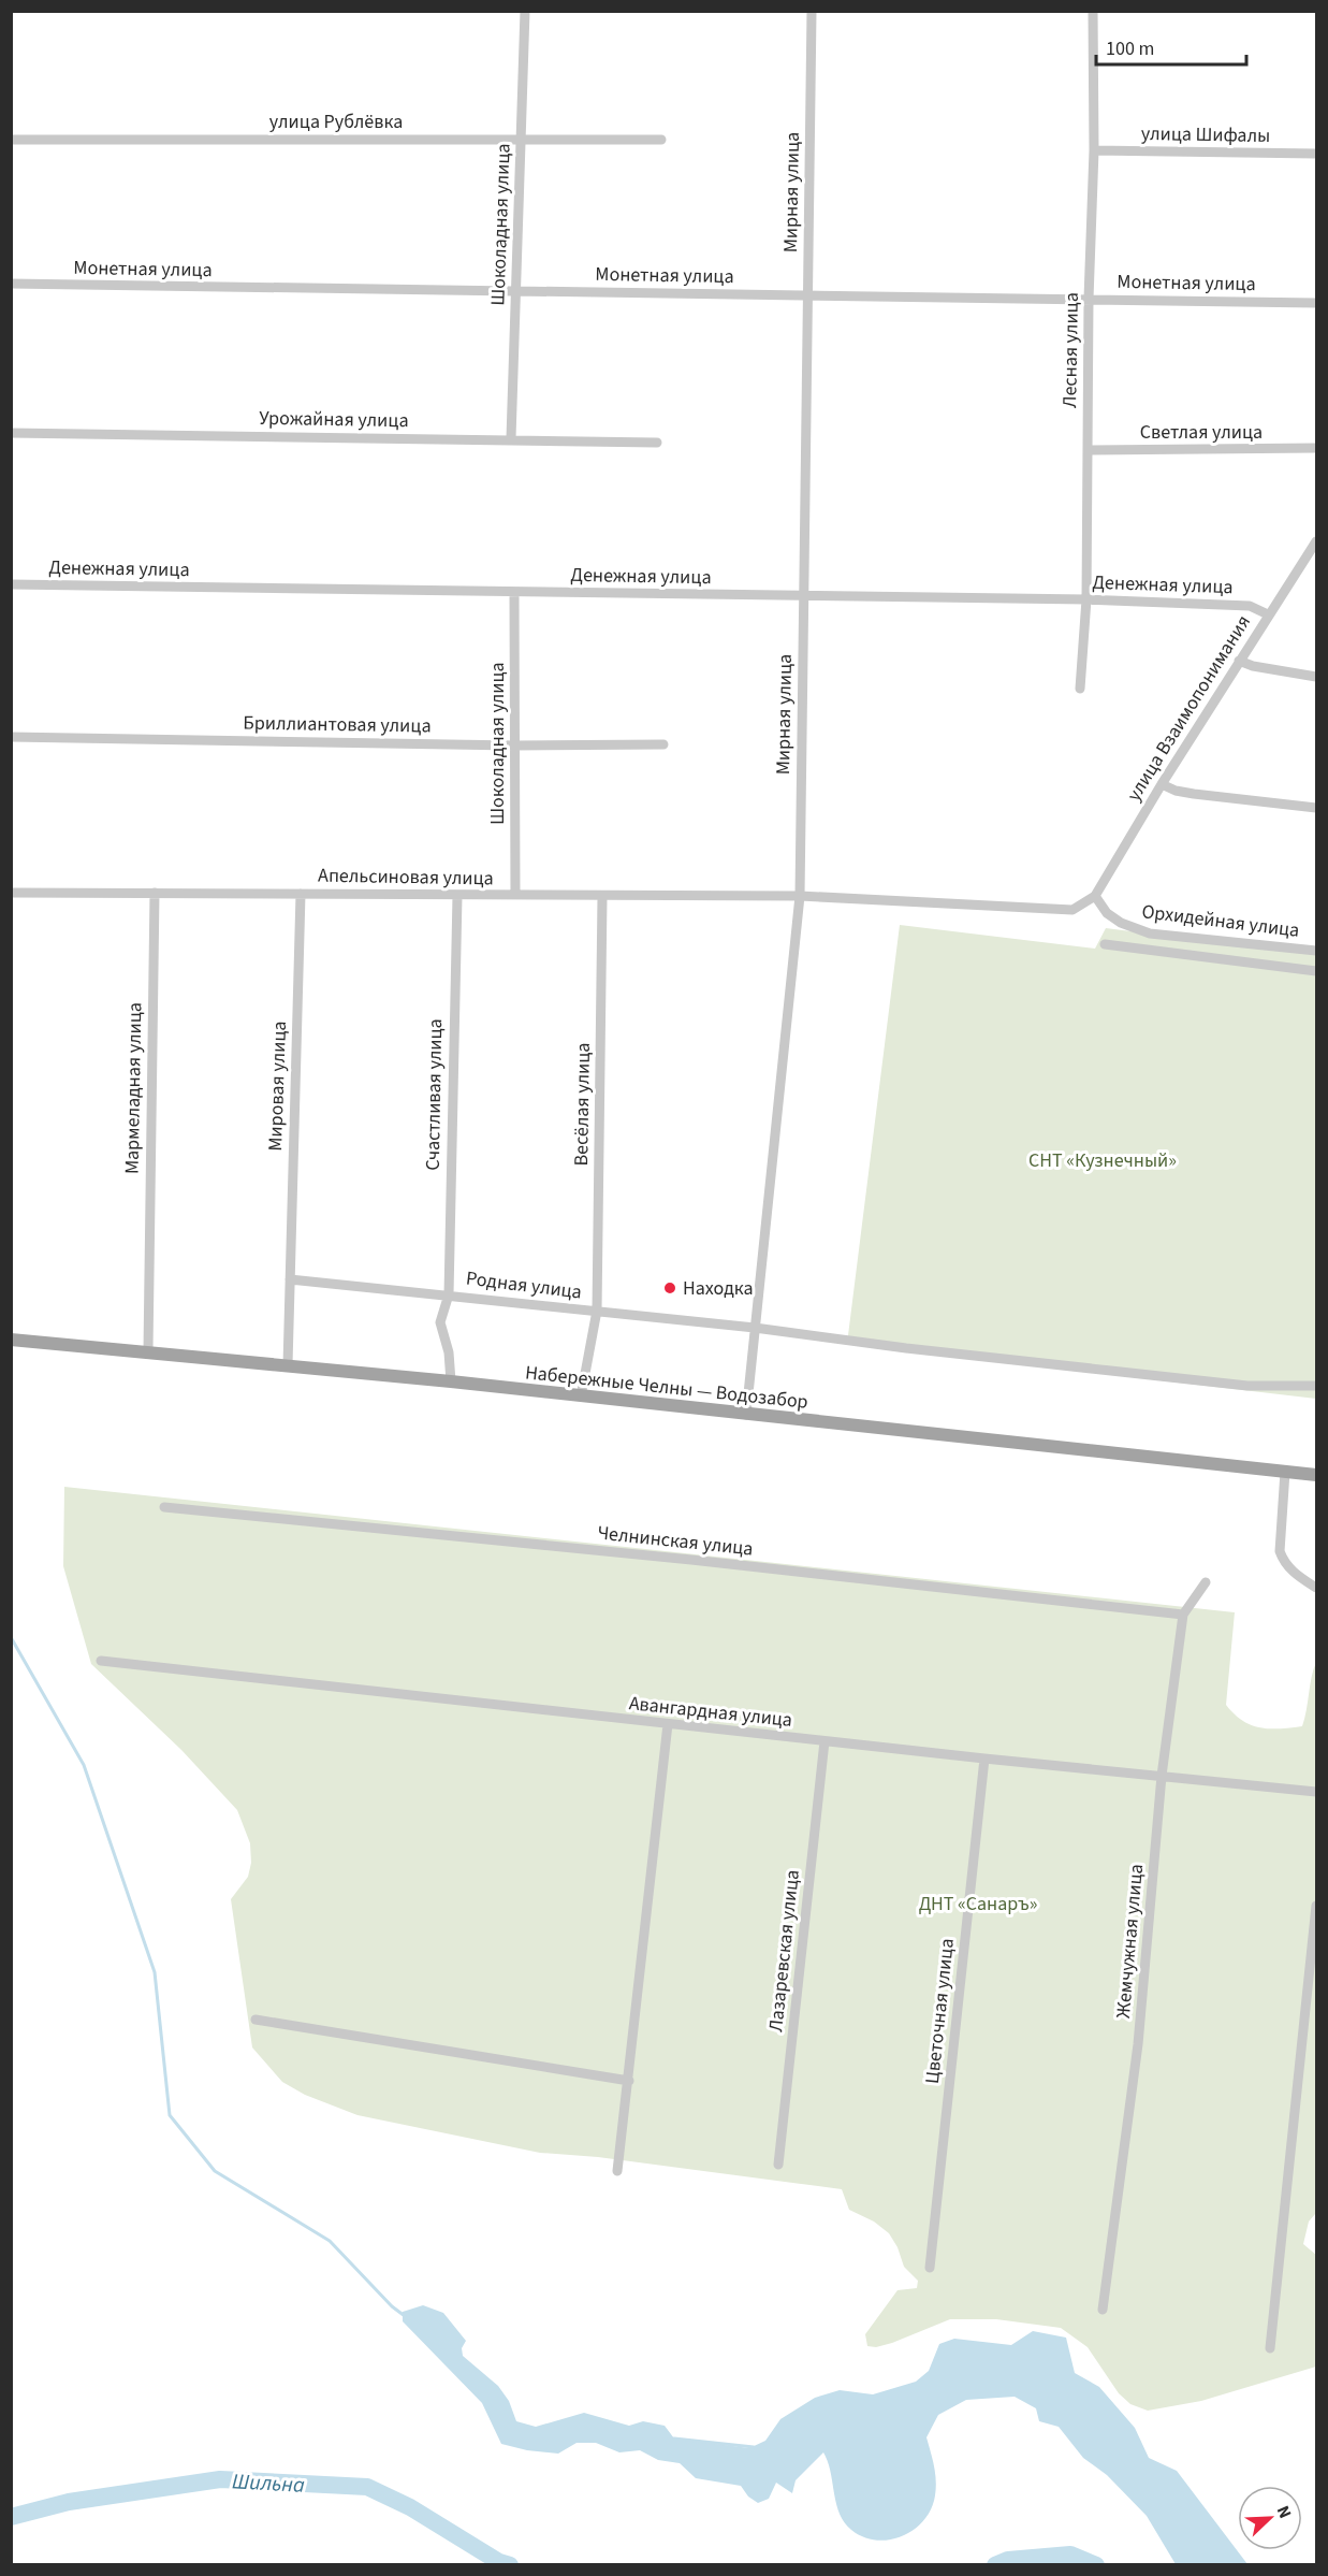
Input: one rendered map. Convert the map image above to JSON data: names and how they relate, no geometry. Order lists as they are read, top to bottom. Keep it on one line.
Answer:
{"streets":{"main road":["Набережные Челны — Водозабор"],"street":["улица Рублёвка","улица Шифалы","Мирная улица","Шоколадная улица","Монетная улица","Лесная улица","Урожайная улица","Светлая улица","Денежная улица","улица Взаимопонимания","Бриллиантовая улица","Апельсиновая улица","Орхидейная улица","Мировая улица","Мармеладная улица","Счастливая улица","Весёлая улица","Родная улица","Челнинская улица","Авангардная улица","Жемчужная улица","Лазаревская улица","Цветочная улица"]},"crossings":[["улица Рублёвка","Шоколадная улица"],["улица Шифалы","Лесная улица"],["Мирная улица","Монетная улица"],["Мирная улица","Денежная улица"],["Мирная улица","Апельсиновая улица"],["Мирная улица","Родная улица"],["Мирная улица","Набережные Челны — Водозабор"],["Шоколадная улица","Монетная улица"],["Шоколадная улица","Урожайная улица"],["Шоколадная улица","Денежная улица"],["Шоколадная улица","Бриллиантовая улица"],["Шоколадная улица","Апельсиновая улица"],["Монетная улица","Лесная улица"],["Лесная улица","Светлая улица"],["Лесная улица","Денежная улица"],["Денежная улица","улица Взаимопонимания"],["улица Взаимопонимания","Апельсиновая улица"],["улица Взаимопонимания","Орхидейная улица"],["Апельсиновая улица","Орхидейная улица"],["Апельсиновая улица","Мировая улица"],["Апельсиновая улица","Мармеладная улица"],["Апельсиновая улица","Счастливая улица"],["Апельсиновая улица","Весёлая улица"],["Мировая улица","Родная улица"],["Мировая улица","Набережные Челны — Водозабор"],["Мармеладная улица","Набережные Челны — Водозабор"],["Счастливая улица","Родная улица"],["Счастливая улица","Набережные Челны — Водозабор"],["Весёлая улица","Родная улица"],["Весёлая улица","Набережные Челны — Водозабор"],["Челнинская улица","Жемчужная улица"],["Авангардная улица","Жемчужная улица"],["Авангардная улица","Лазаревская улица"],["Авангардная улица","Цветочная улица"]],"water":["Шильна"],"parks":["СНТ «Кузнечный»","ДНТ «Санаръ»"],"places":["Находка"],"scale_bar":"100 m","north":"top right"}
